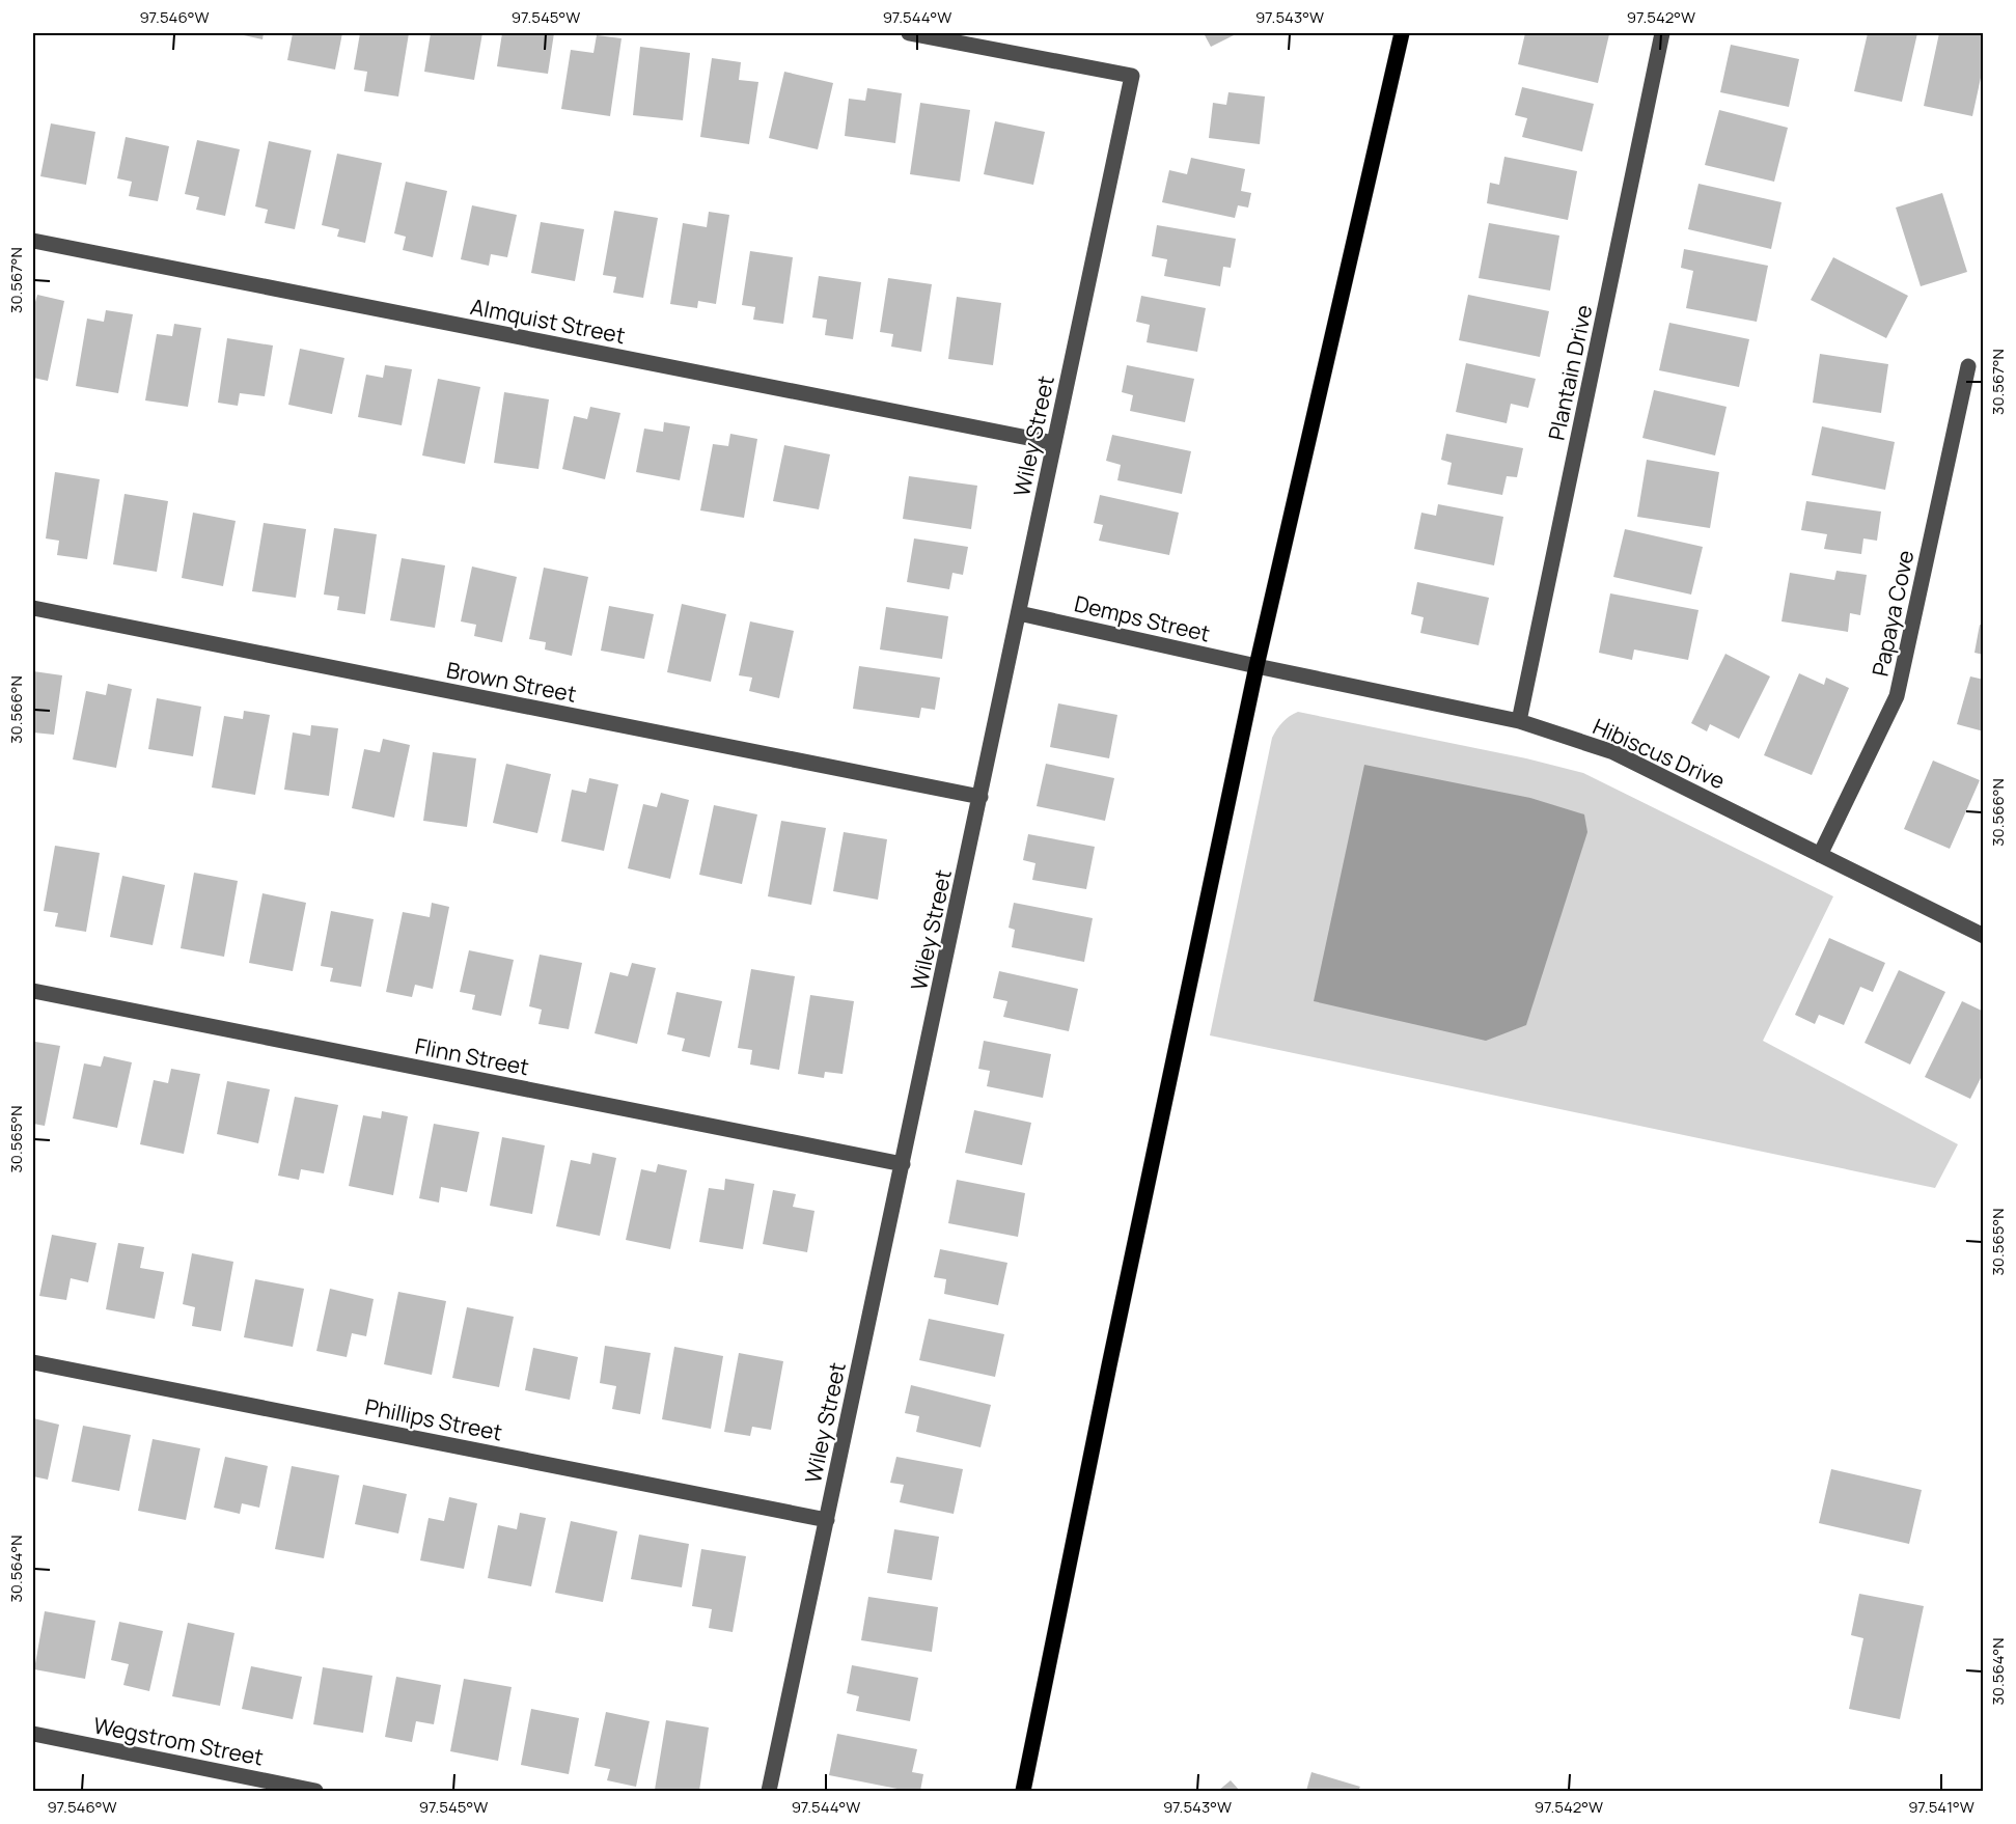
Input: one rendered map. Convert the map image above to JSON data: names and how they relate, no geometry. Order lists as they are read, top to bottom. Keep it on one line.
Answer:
{"streets":{"street":["Almquist Street","Plantain Drive","Wiley Street","Papaya Cove","Demps Street","Brown Street","Hibiscus Drive","Flinn Street","Phillips Street","Wegstrom Street"]},"crossings":[["Almquist Street","Wiley Street"],["Plantain Drive","Hibiscus Drive"],["Wiley Street","Demps Street"],["Wiley Street","Brown Street"],["Wiley Street","Flinn Street"],["Wiley Street","Phillips Street"],["Papaya Cove","Hibiscus Drive"],["Demps Street","Hibiscus Drive"]],"coordinates":["97.546°W","97.545°W","97.544°W","97.543°W","97.542°W","30.567°N","30.566°N","30.565°N","30.564°N","97.541°W"]}
